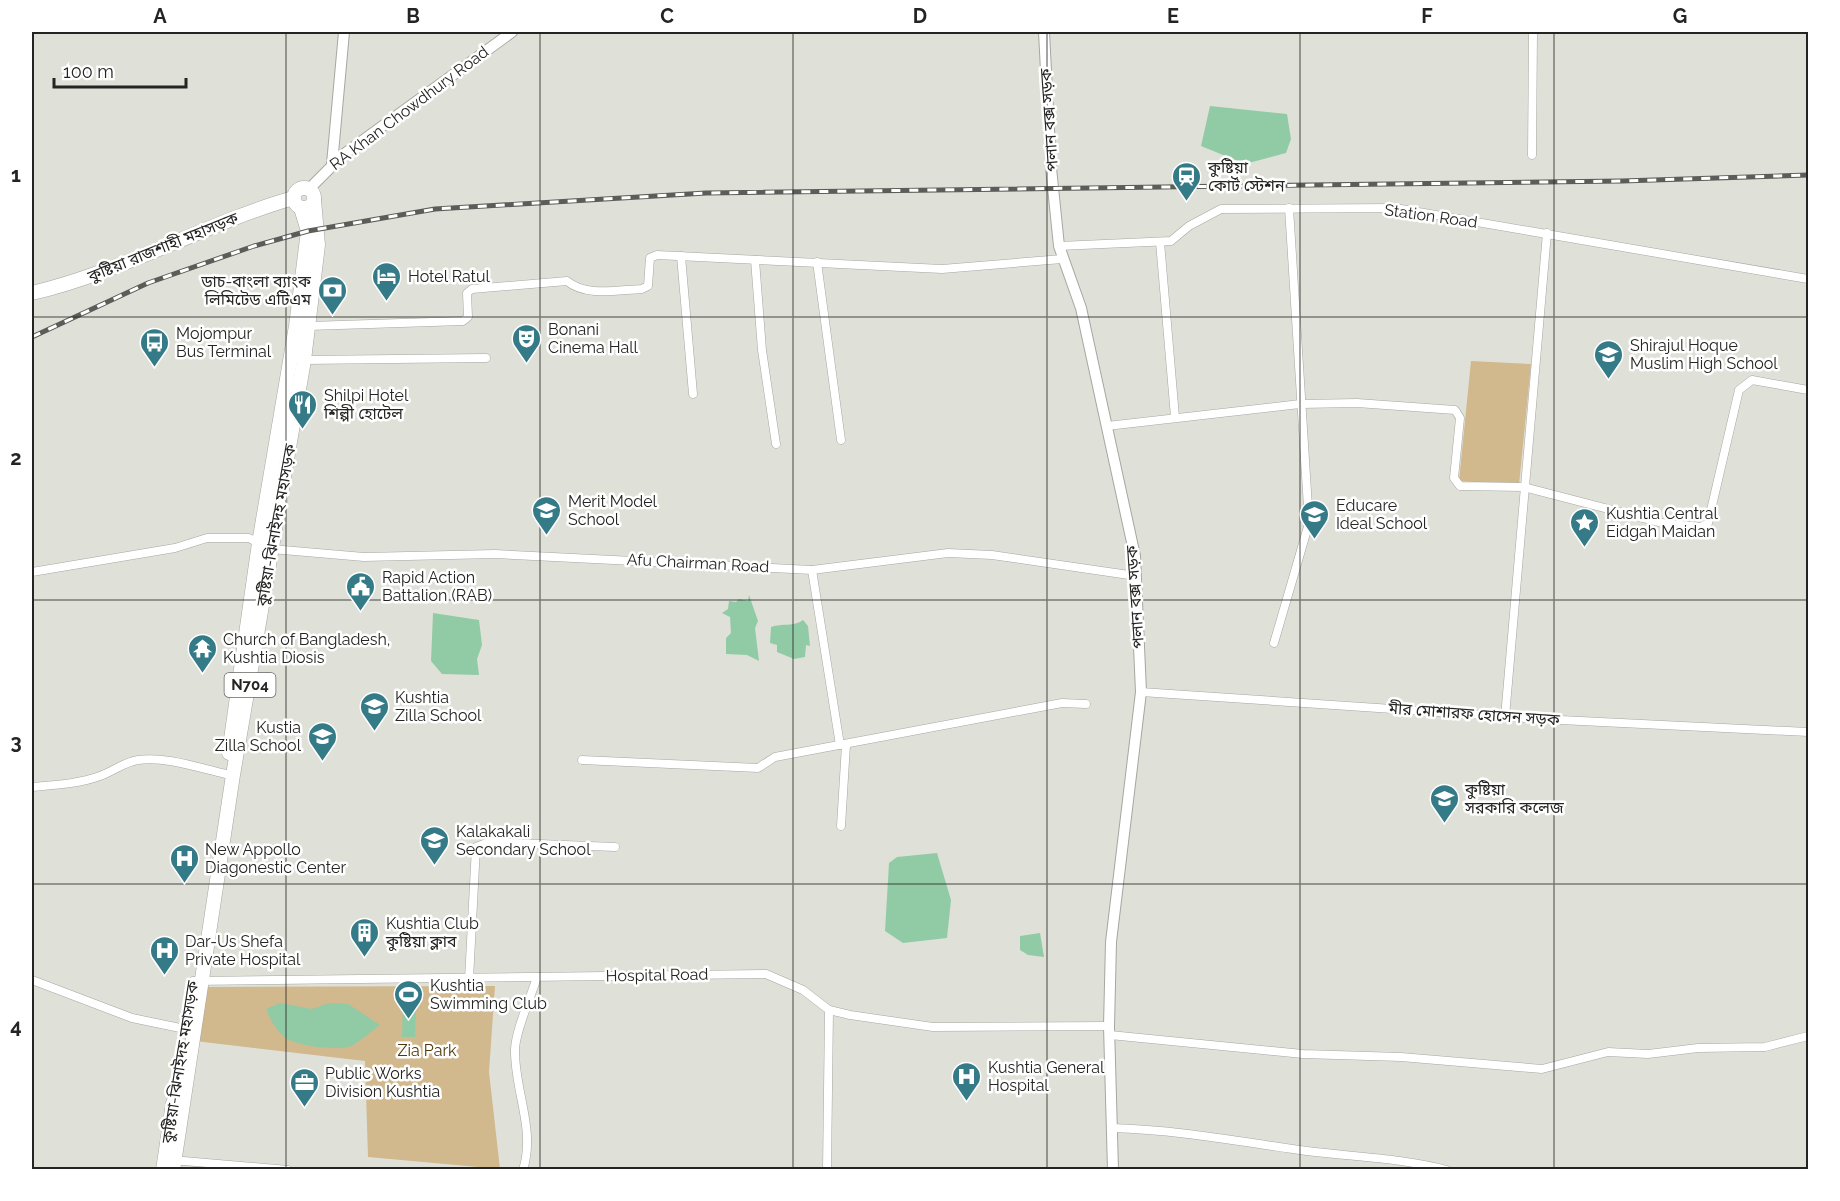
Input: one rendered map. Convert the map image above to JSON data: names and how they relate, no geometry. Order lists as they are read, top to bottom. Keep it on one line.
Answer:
{"streets":{"highway":["কুষ্টিয়া রাজশাহী মহাসড়ক","কুষ্টিয়া-ঝিনাইদহ মহাসড়ক","N704"],"main road":["RA Khan Chowdhury Road","পলান বক্স সড়ক"],"street":["Station Road","Afu Chairman Road","মীর মোশারফ হোসেন সড়ক","Hospital Road"]},"crossings":[["RA Khan Chowdhury Road","কুষ্টিয়া রাজশাহী মহাসড়ক"],["RA Khan Chowdhury Road","কুষ্টিয়া-ঝিনাইদহ মহাসড়ক"],["পলান বক্স সড়ক","Station Road"],["পলান বক্স সড়ক","Afu Chairman Road"],["পলান বক্স সড়ক","মীর মোশারফ হোসেন সড়ক"],["পলান বক্স সড়ক","Hospital Road"],["কুষ্টিয়া রাজশাহী মহাসড়ক","কুষ্টিয়া-ঝিনাইদহ মহাসড়ক"],["কুষ্টিয়া-ঝিনাইদহ মহাসড়ক","Afu Chairman Road"],["কুষ্টিয়া-ঝিনাইদহ মহাসড়ক","Hospital Road"]],"parks":["Zia Park"],"places":{"station":["কুষ্টিয়া কোর্ট স্টেশন"],"hotel":["Hotel Ratul"],"bank":["ডাচ-বাংলা ব্যাংক লিমিটেড এটিএম"],"theatre":["Bonani Cinema Hall"],"bus stop":["Mojompur Bus Terminal"],"school or university":["Shirajul Hoque Muslim High School","Merit Model School","Educare Ideal School","Kushtia Zilla School","Kustia Zilla School","কুষ্টিয়া সরকারি কলেজ","Kalakakali Secondary School"],"restaurant":["Shilpi Hotel শিল্পী হোটেল"],"place":["Kushtia Central Eidgah Maidan"],"public building":["Rapid Action Battalion (RAB)"],"temple":["Church of Bangladesh, Kushtia Diosis"],"hospital":["New Appollo Diagonestic Center","Dar-Us Shefa Private Hospital","Kushtia General Hospital"],"building":["Kushtia Club কুষ্টিয়া ক্লাব"],"sports":["Kushtia Swimming Club"],"office":["Public Works Division Kushtia"]},"scale_bar":"100 m","grid":{"columns":["A","B","C","D","E","F","G"],"rows":["1","2","3","4"]}}
